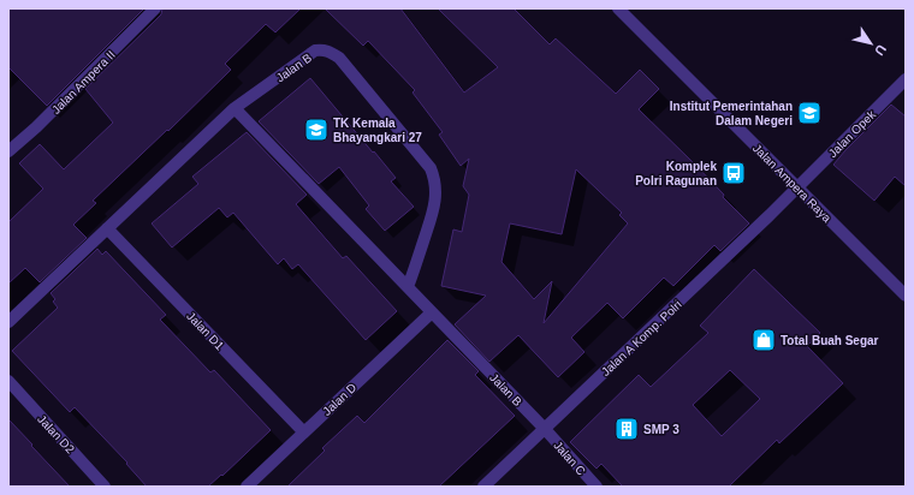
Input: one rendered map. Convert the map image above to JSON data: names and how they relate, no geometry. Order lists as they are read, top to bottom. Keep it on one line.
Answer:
{"streets":{"street":["Jalan B","Jalan Ampera II","Jalan Opek","Jalan Ampera Raya","Jalan D1","Jalan A Komp. Polri","Jalan D","Jalan D2","Jalan C"]},"crossings":[["Jalan B","Jalan A Komp. Polri"],["Jalan B","Jalan D"],["Jalan B","Jalan C"],["Jalan Opek","Jalan Ampera Raya"],["Jalan Opek","Jalan A Komp. Polri"],["Jalan Ampera Raya","Jalan A Komp. Polri"],["Jalan D1","Jalan D"],["Jalan A Komp. Polri","Jalan C"]],"places":{"school or university":["Institut Pemerintahan Dalam Negeri","TK Kemala Bhayangkari 27"],"bus stop":["Komplek Polri Ragunan"],"shop":["Total Buah Segar"],"building":["SMP 3"]},"north":"bottom right"}
